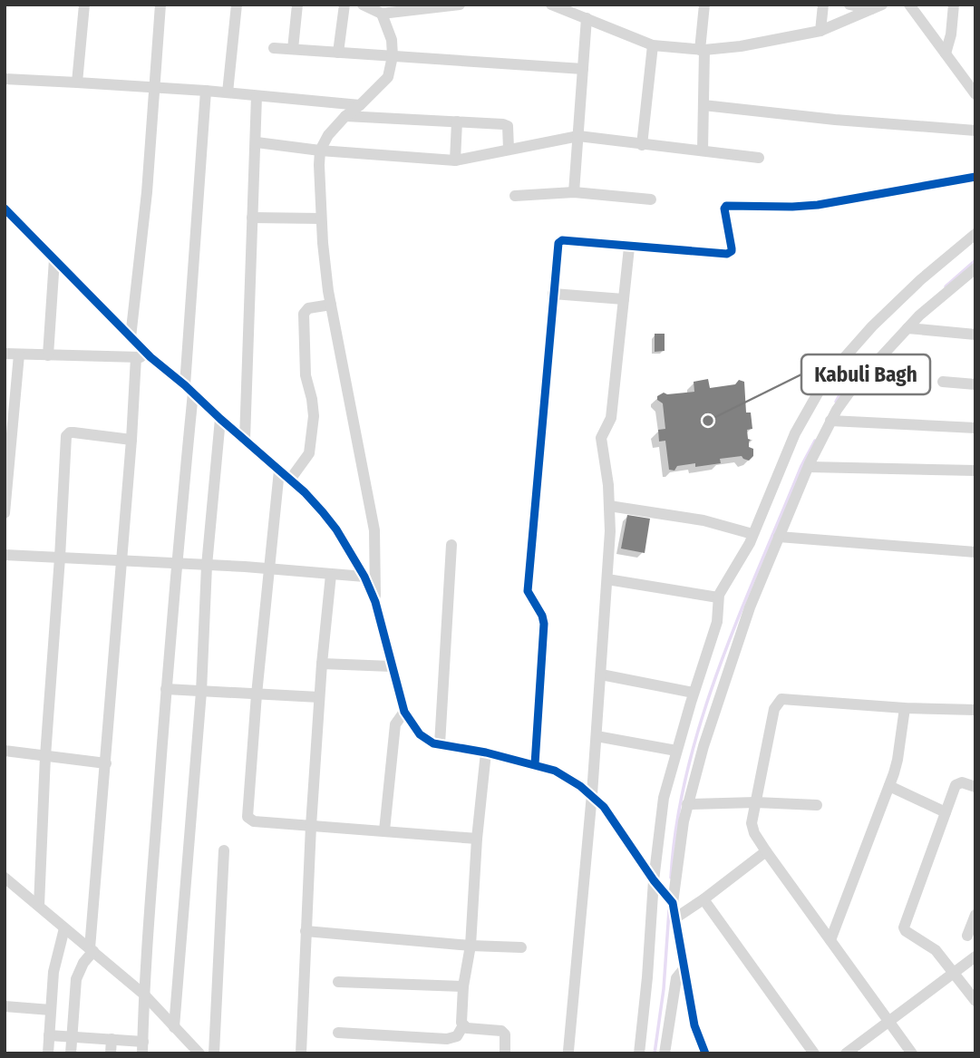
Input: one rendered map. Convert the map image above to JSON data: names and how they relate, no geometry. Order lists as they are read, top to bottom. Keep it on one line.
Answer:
{"places":["Kabuli Bagh"]}
